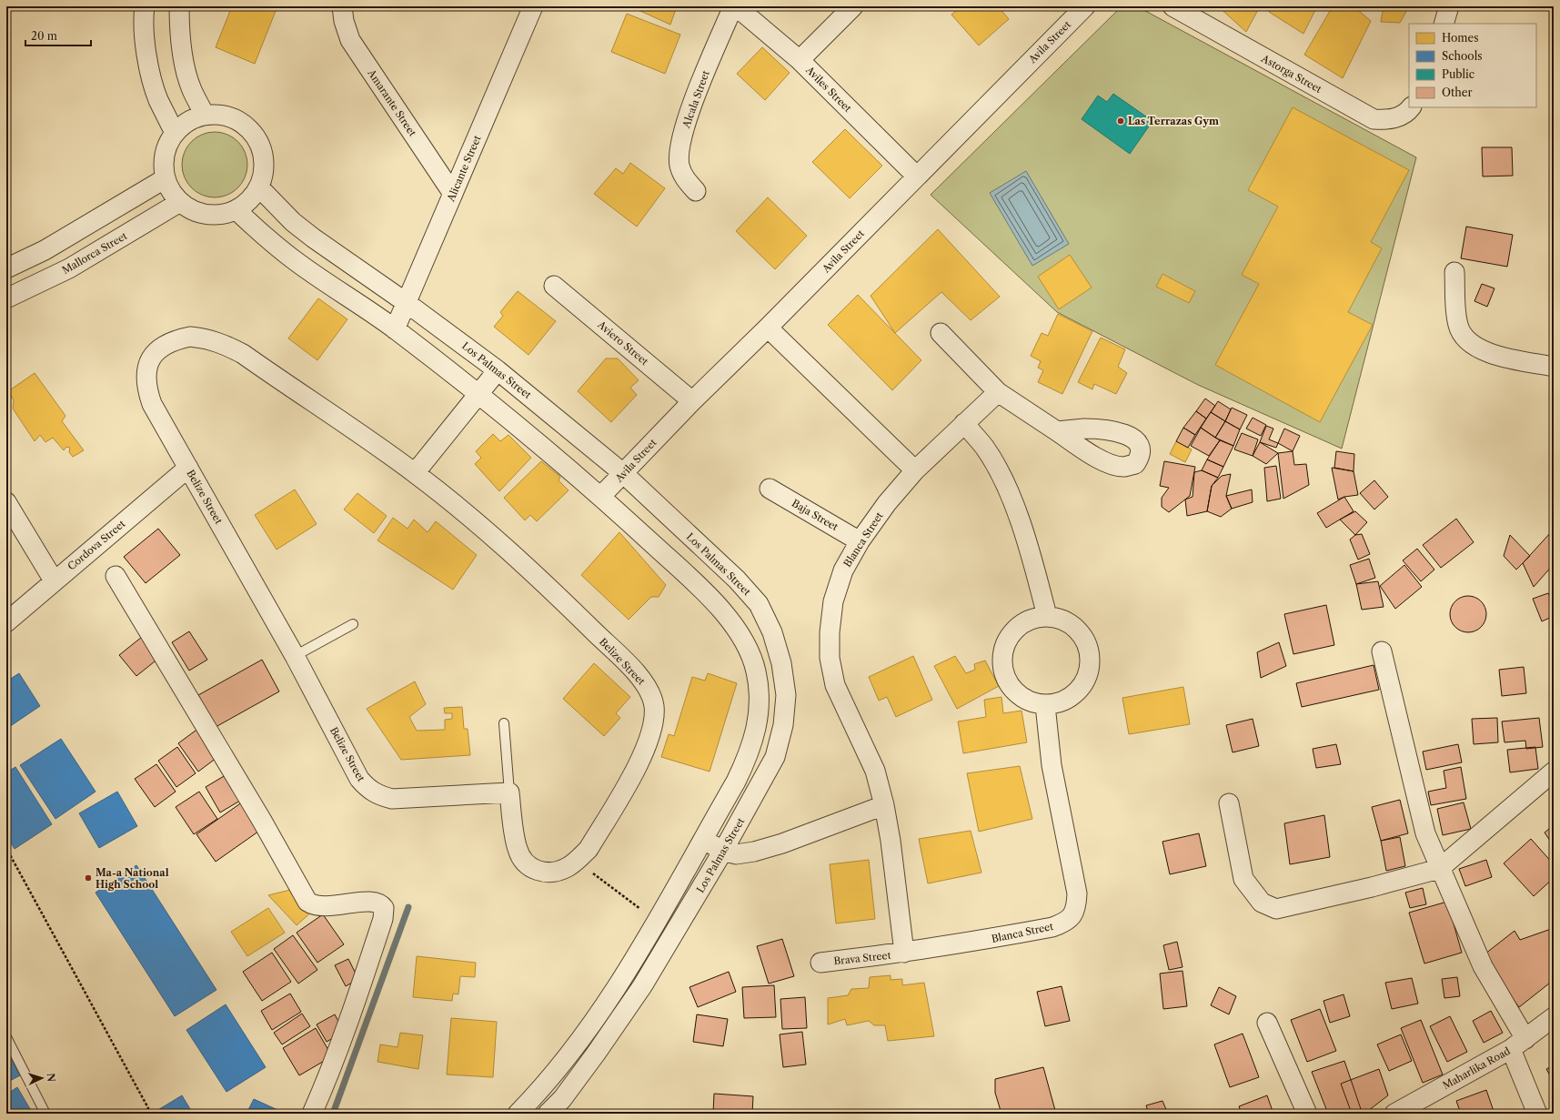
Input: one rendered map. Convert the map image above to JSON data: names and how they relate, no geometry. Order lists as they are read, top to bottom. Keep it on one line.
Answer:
{"streets":{"street":["Avila Street","Astorga Street","Aviles Street","Alcala Street","Amarante Street","Alicante Street","Mallorca Street","Aviero Street","Los Palmas Street","Belize Street","Baja Street","Blanca Street","Cordova Street","Brava Street","Maharlika Road"]},"crossings":[["Avila Street","Aviles Street"],["Avila Street","Aviero Street"],["Avila Street","Los Palmas Street"],["Aviles Street","Alcala Street"],["Amarante Street","Alicante Street"],["Alicante Street","Los Palmas Street"],["Mallorca Street","Los Palmas Street"],["Belize Street","Cordova Street"],["Baja Street","Blanca Street"],["Blanca Street","Brava Street"]],"places":["Las Terrazas Gym","Ma-a National High School"],"legend":["Homes","Schools","Public","Other"],"scale_bar":"20 m","north":"right"}
